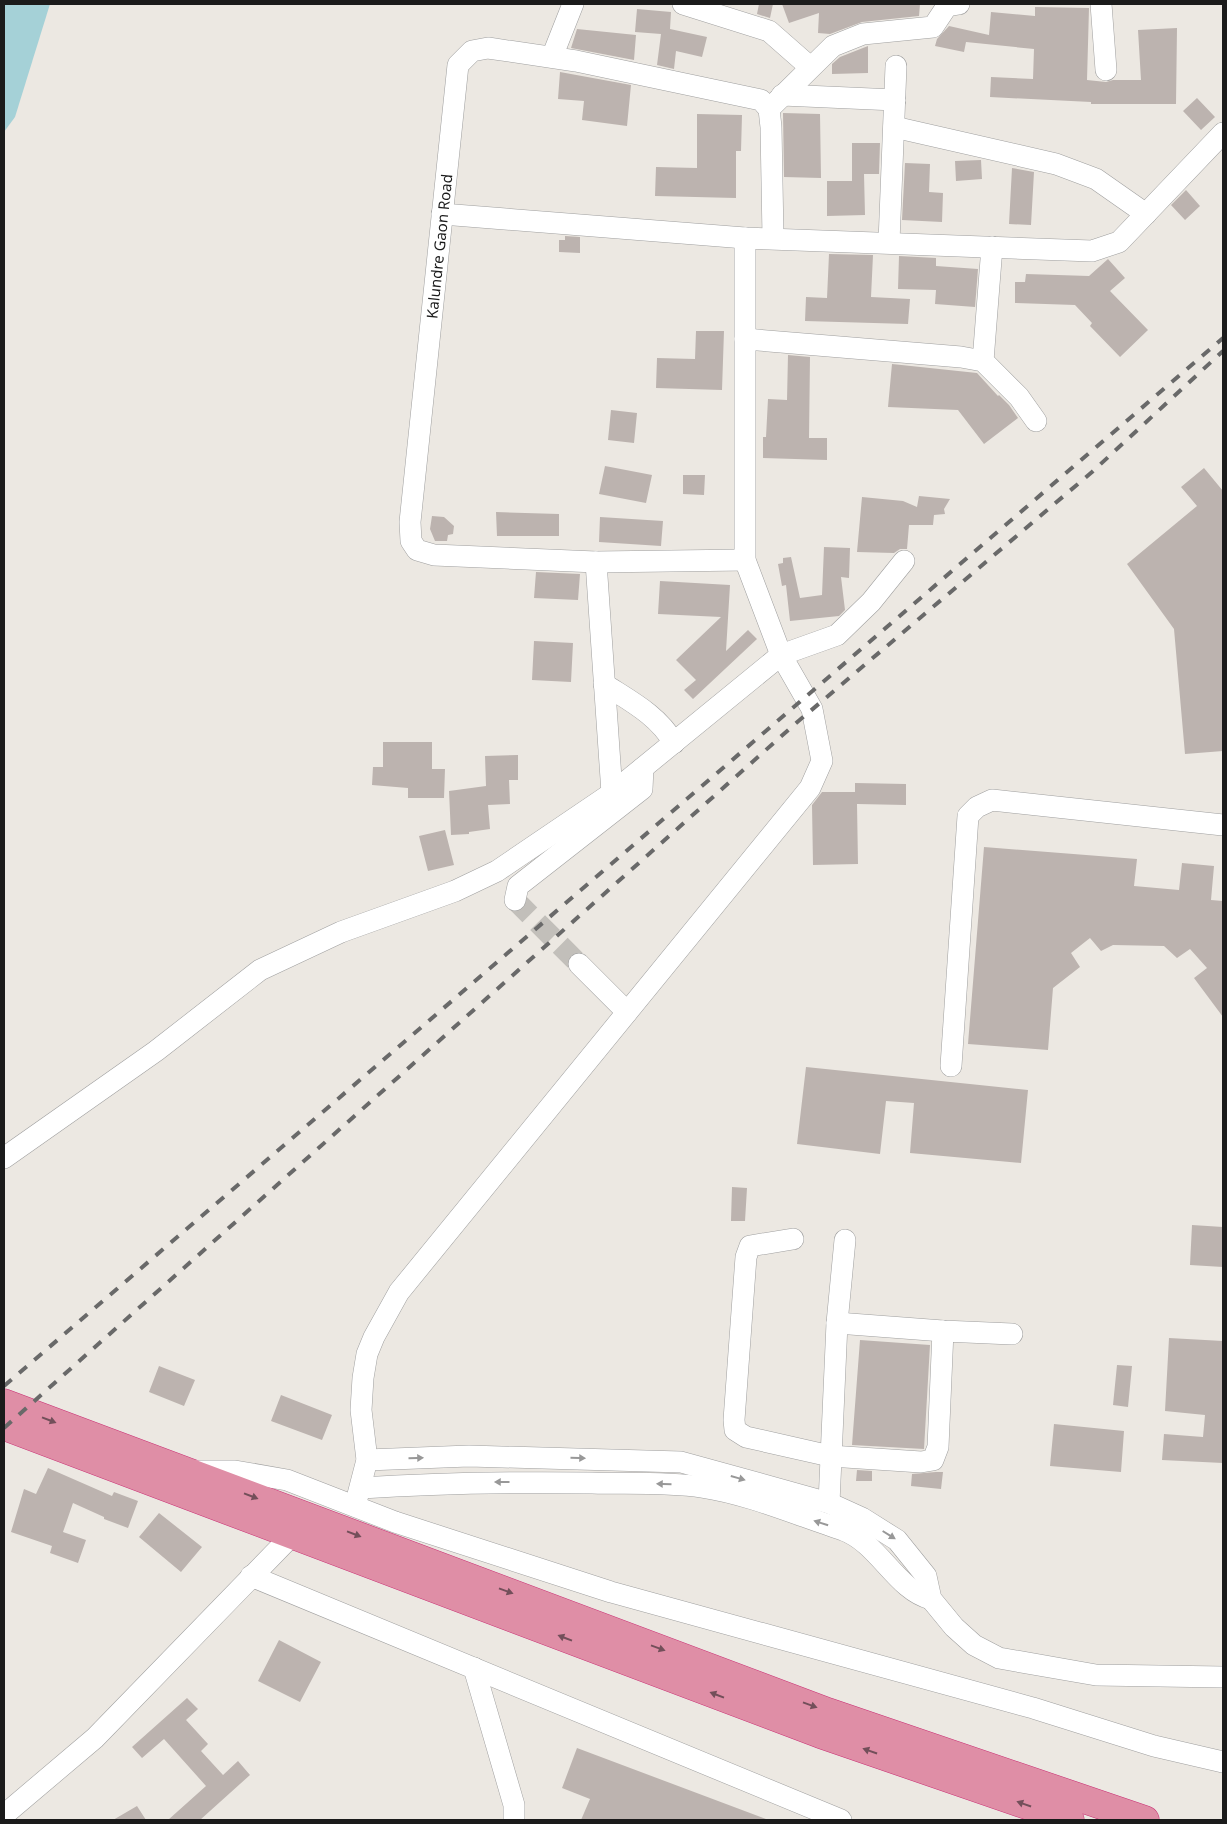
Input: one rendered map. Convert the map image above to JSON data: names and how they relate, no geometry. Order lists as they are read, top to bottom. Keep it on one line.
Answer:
{"streets":{"street":["Kalundre Gaon Road"]}}
